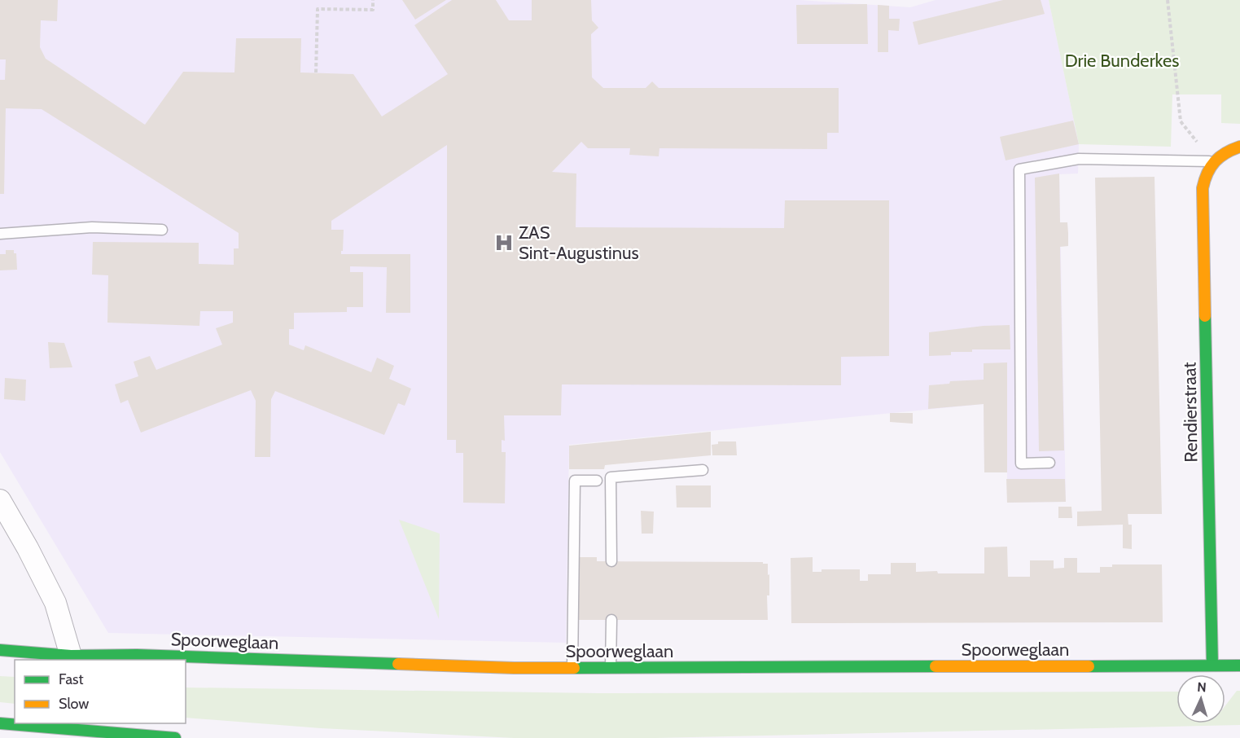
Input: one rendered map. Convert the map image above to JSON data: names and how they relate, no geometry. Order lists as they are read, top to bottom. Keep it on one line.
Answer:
{"streets":{"main road":["Rendierstraat","Spoorweglaan"]},"crossings":[["Rendierstraat","Spoorweglaan"]],"parks":["Drie Bunderkes"],"places":{"hospital":["ZAS Sint-Augustinus"]},"legend":["Fast","Slow"],"north":"top"}
